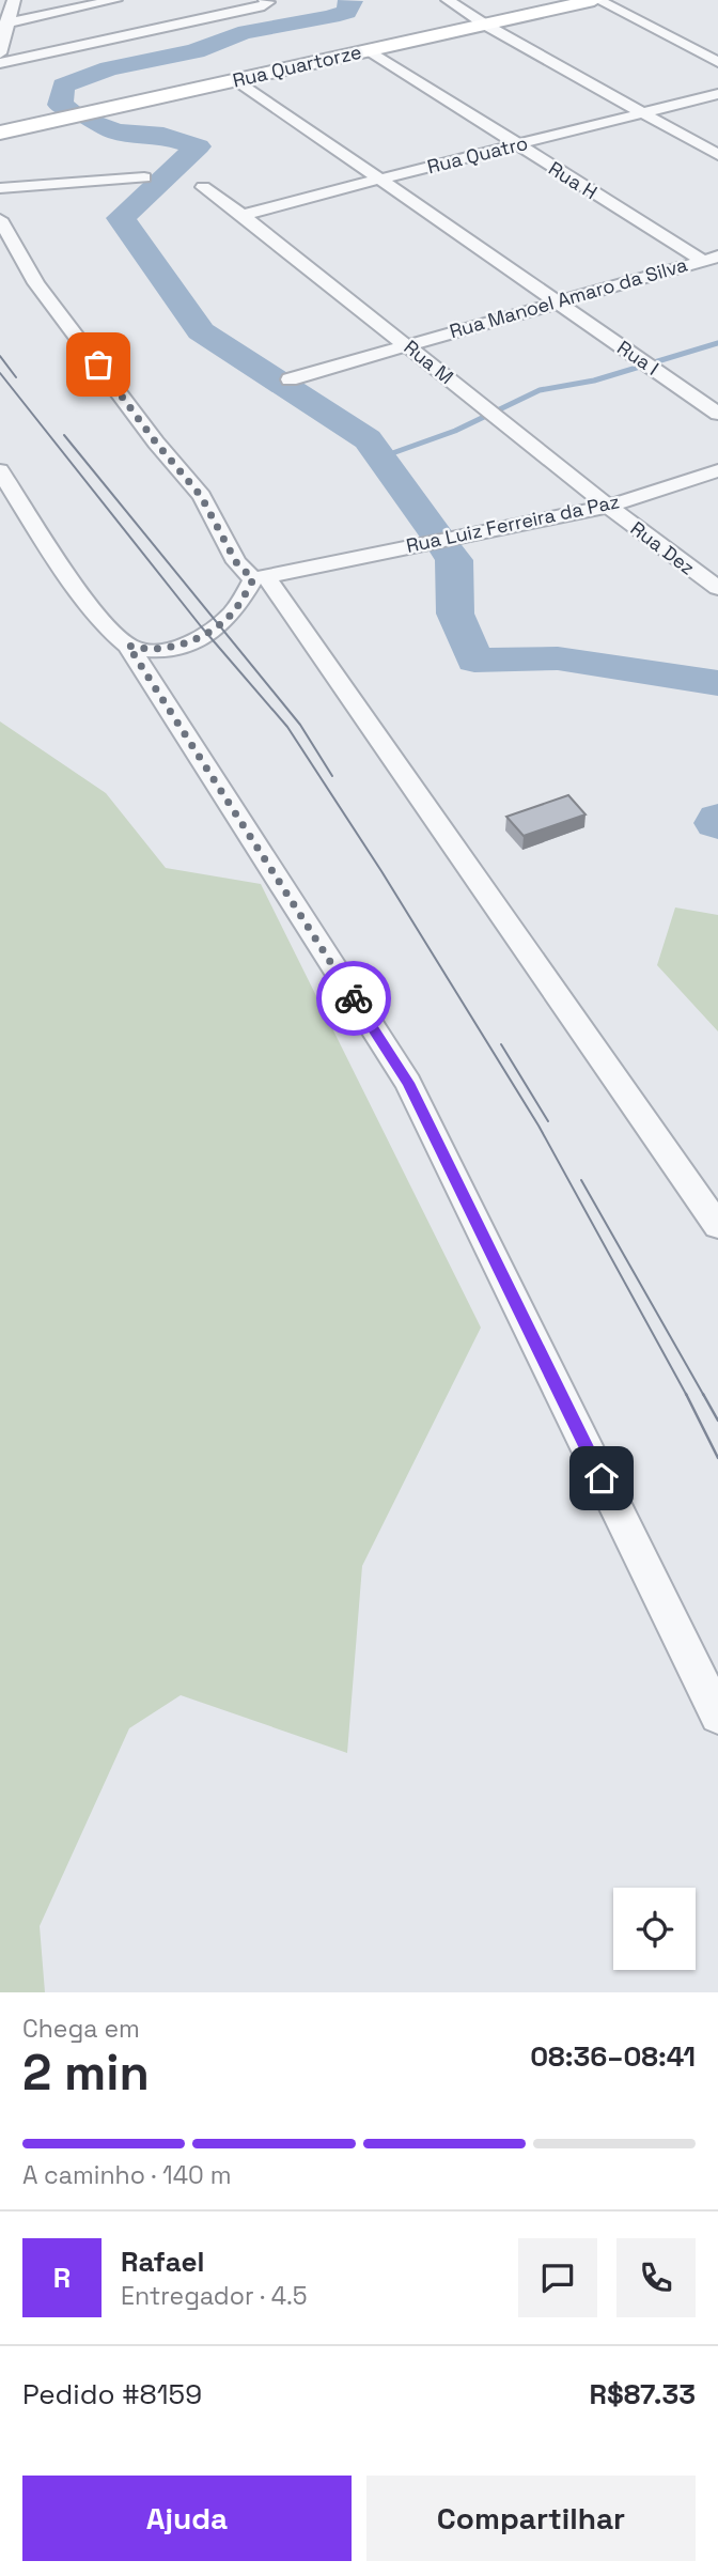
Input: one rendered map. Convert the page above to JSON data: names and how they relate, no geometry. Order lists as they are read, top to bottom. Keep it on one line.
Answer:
{"streets":{"street":["Rua Quartorze","Rua Quatro","Rua H","Rua Manoel Amaro da Silva","Rua I","Rua M","Rua Luiz Ferreira da Paz","Rua Dez"]},"crossings":[["Rua Quartorze","Rua H"],["Rua Quartorze","Rua I"],["Rua Quatro","Rua H"],["Rua Quatro","Rua I"],["Rua Quatro","Rua M"],["Rua H","Rua Manoel Amaro da Silva"],["Rua Manoel Amaro da Silva","Rua I"],["Rua Manoel Amaro da Silva","Rua M"],["Rua M","Rua Luiz Ferreira da Paz"],["Rua M","Rua Dez"],["Rua Luiz Ferreira da Paz","Rua Dez"]],"page":{"heading":["2 min","Chega em","08:36–08:41"],"panel":["Rafael","Entregador · 4.5","Pedido #8159","R$87.33"],"bar":"A caminho · 140 m","round":"R","buttons":["Ajuda","Compartilhar"]}}
